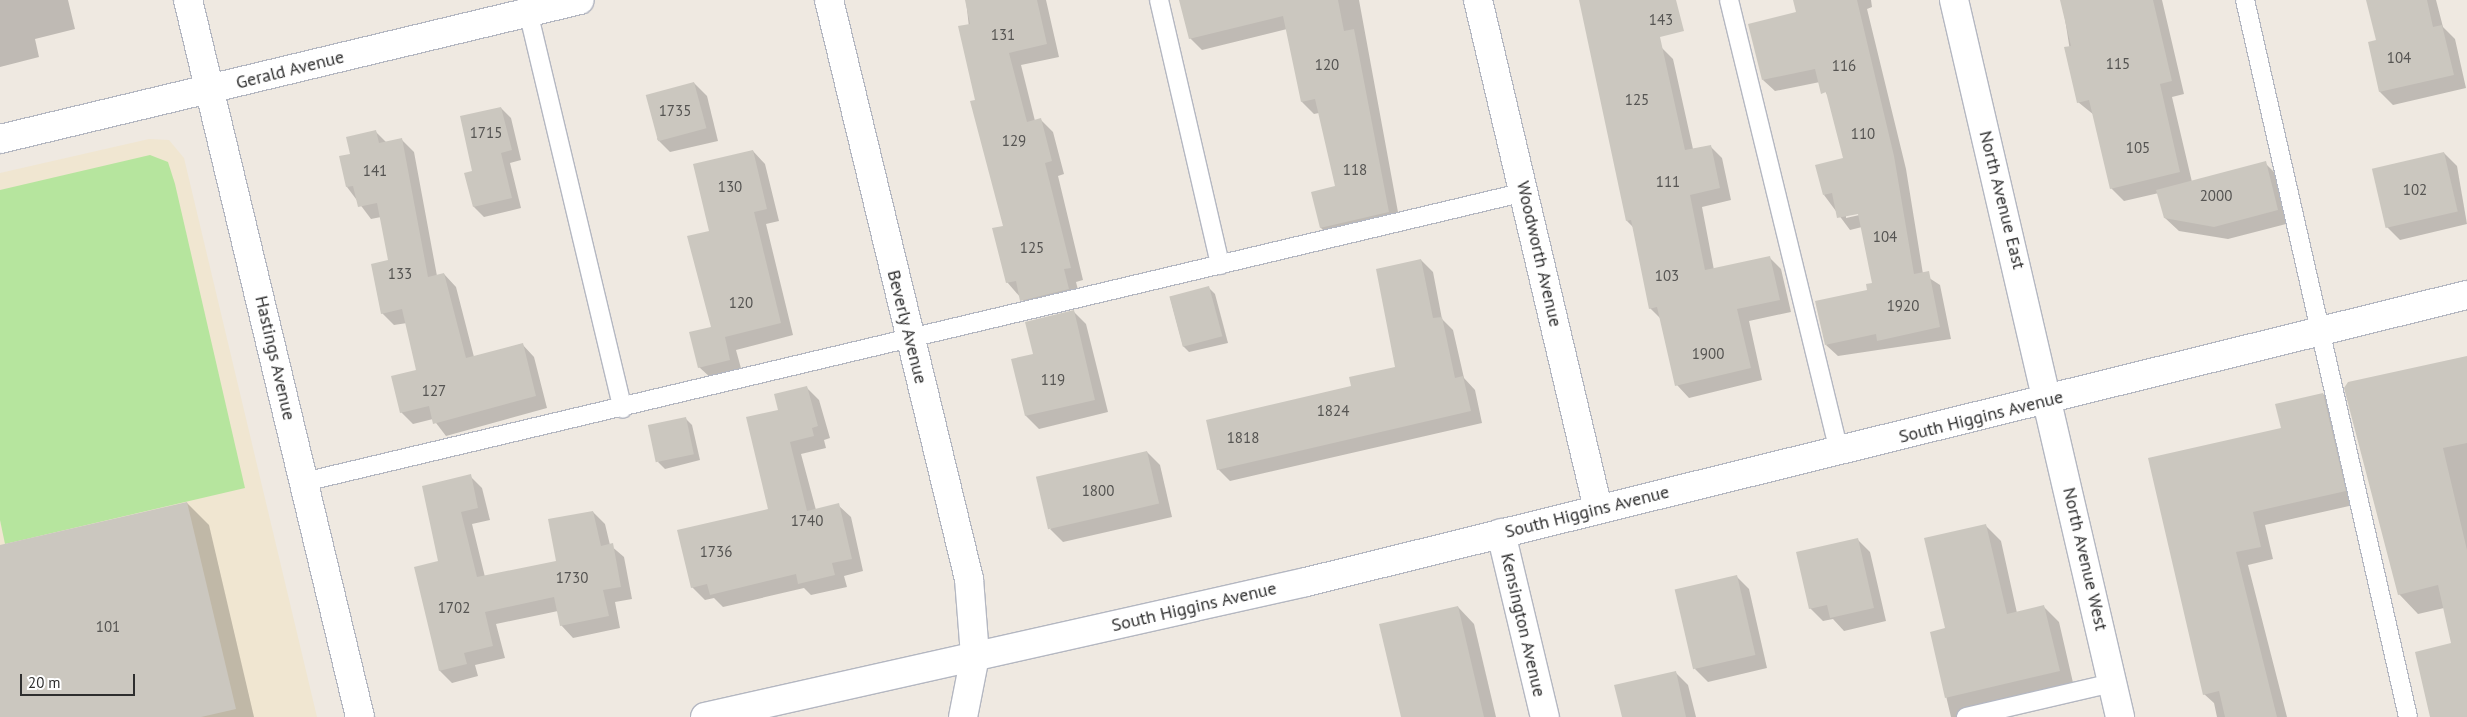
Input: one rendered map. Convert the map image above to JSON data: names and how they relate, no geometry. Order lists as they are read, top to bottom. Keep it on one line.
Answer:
{"streets":{"street":["Gerald Avenue","North Avenue East","Woodworth Avenue","Beverly Avenue","Hastings Avenue","South Higgins Avenue","North Avenue West","Kensington Avenue"]},"crossings":[["Gerald Avenue","Hastings Avenue"],["North Avenue East","South Higgins Avenue"],["North Avenue East","North Avenue West"],["Woodworth Avenue","South Higgins Avenue"],["Beverly Avenue","South Higgins Avenue"],["South Higgins Avenue","North Avenue West"],["South Higgins Avenue","Kensington Avenue"]],"house_numbers":["143","131","104","115","120","116","125","1735","1715","110","129","105","118","141","111","130","102","2000","104","125","133","103","120","1920","1900","119","127","1824","1818","1800","1740","1736","1730","1702","101"],"scale_bar":"20 m"}
